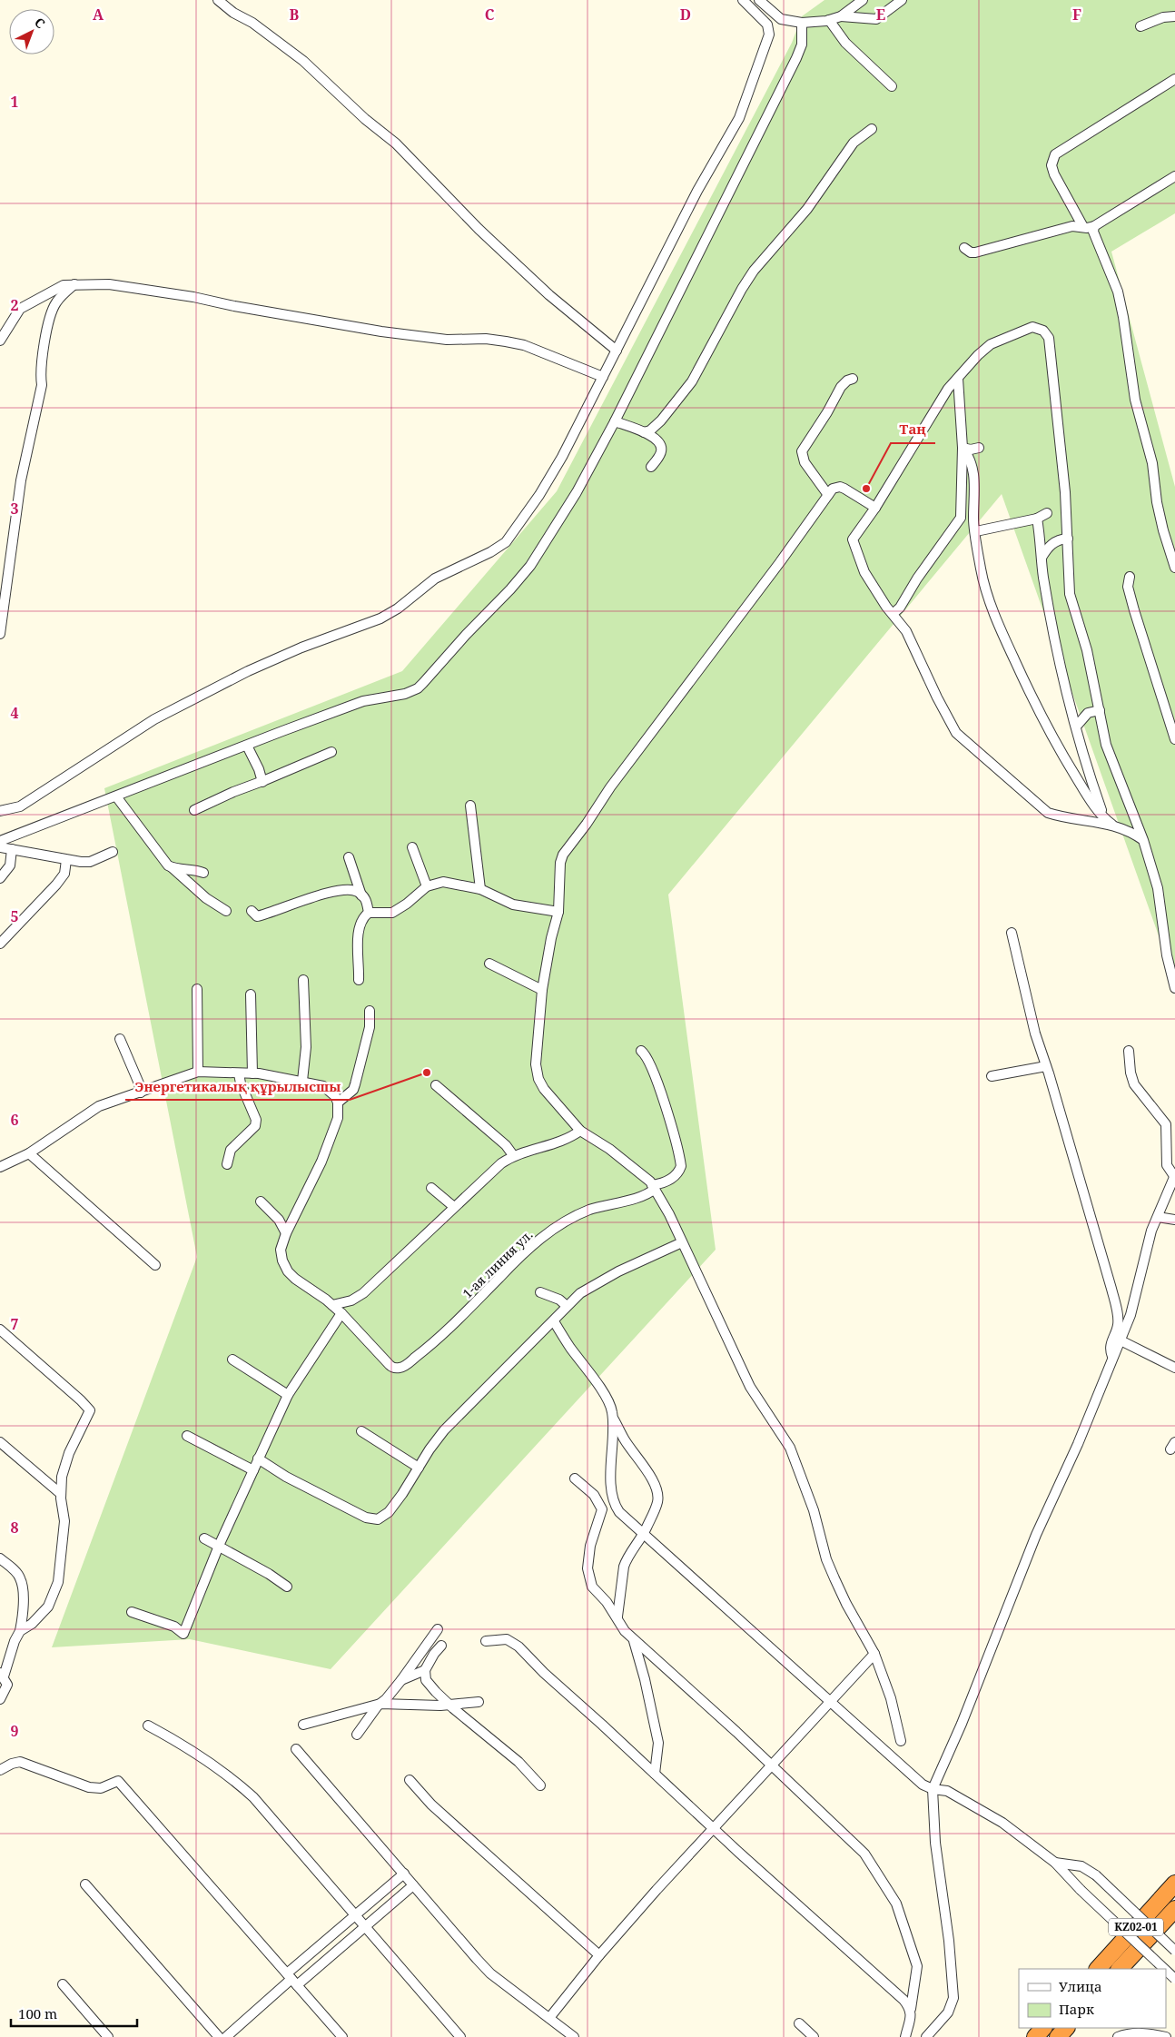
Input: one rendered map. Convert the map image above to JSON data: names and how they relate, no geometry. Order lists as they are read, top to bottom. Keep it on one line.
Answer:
{"streets":{"highway":["KZ02-01"],"street":["1-ая линия ул."]},"places":["Таң","Энергетикалық құрылысшы"],"legend":["Улица","Парк"],"scale_bar":"100 m","north":"top right","grid":{"columns":["A","B","C","D","E","F"],"rows":["1","2","3","4","5","6","7","8","9"]}}
